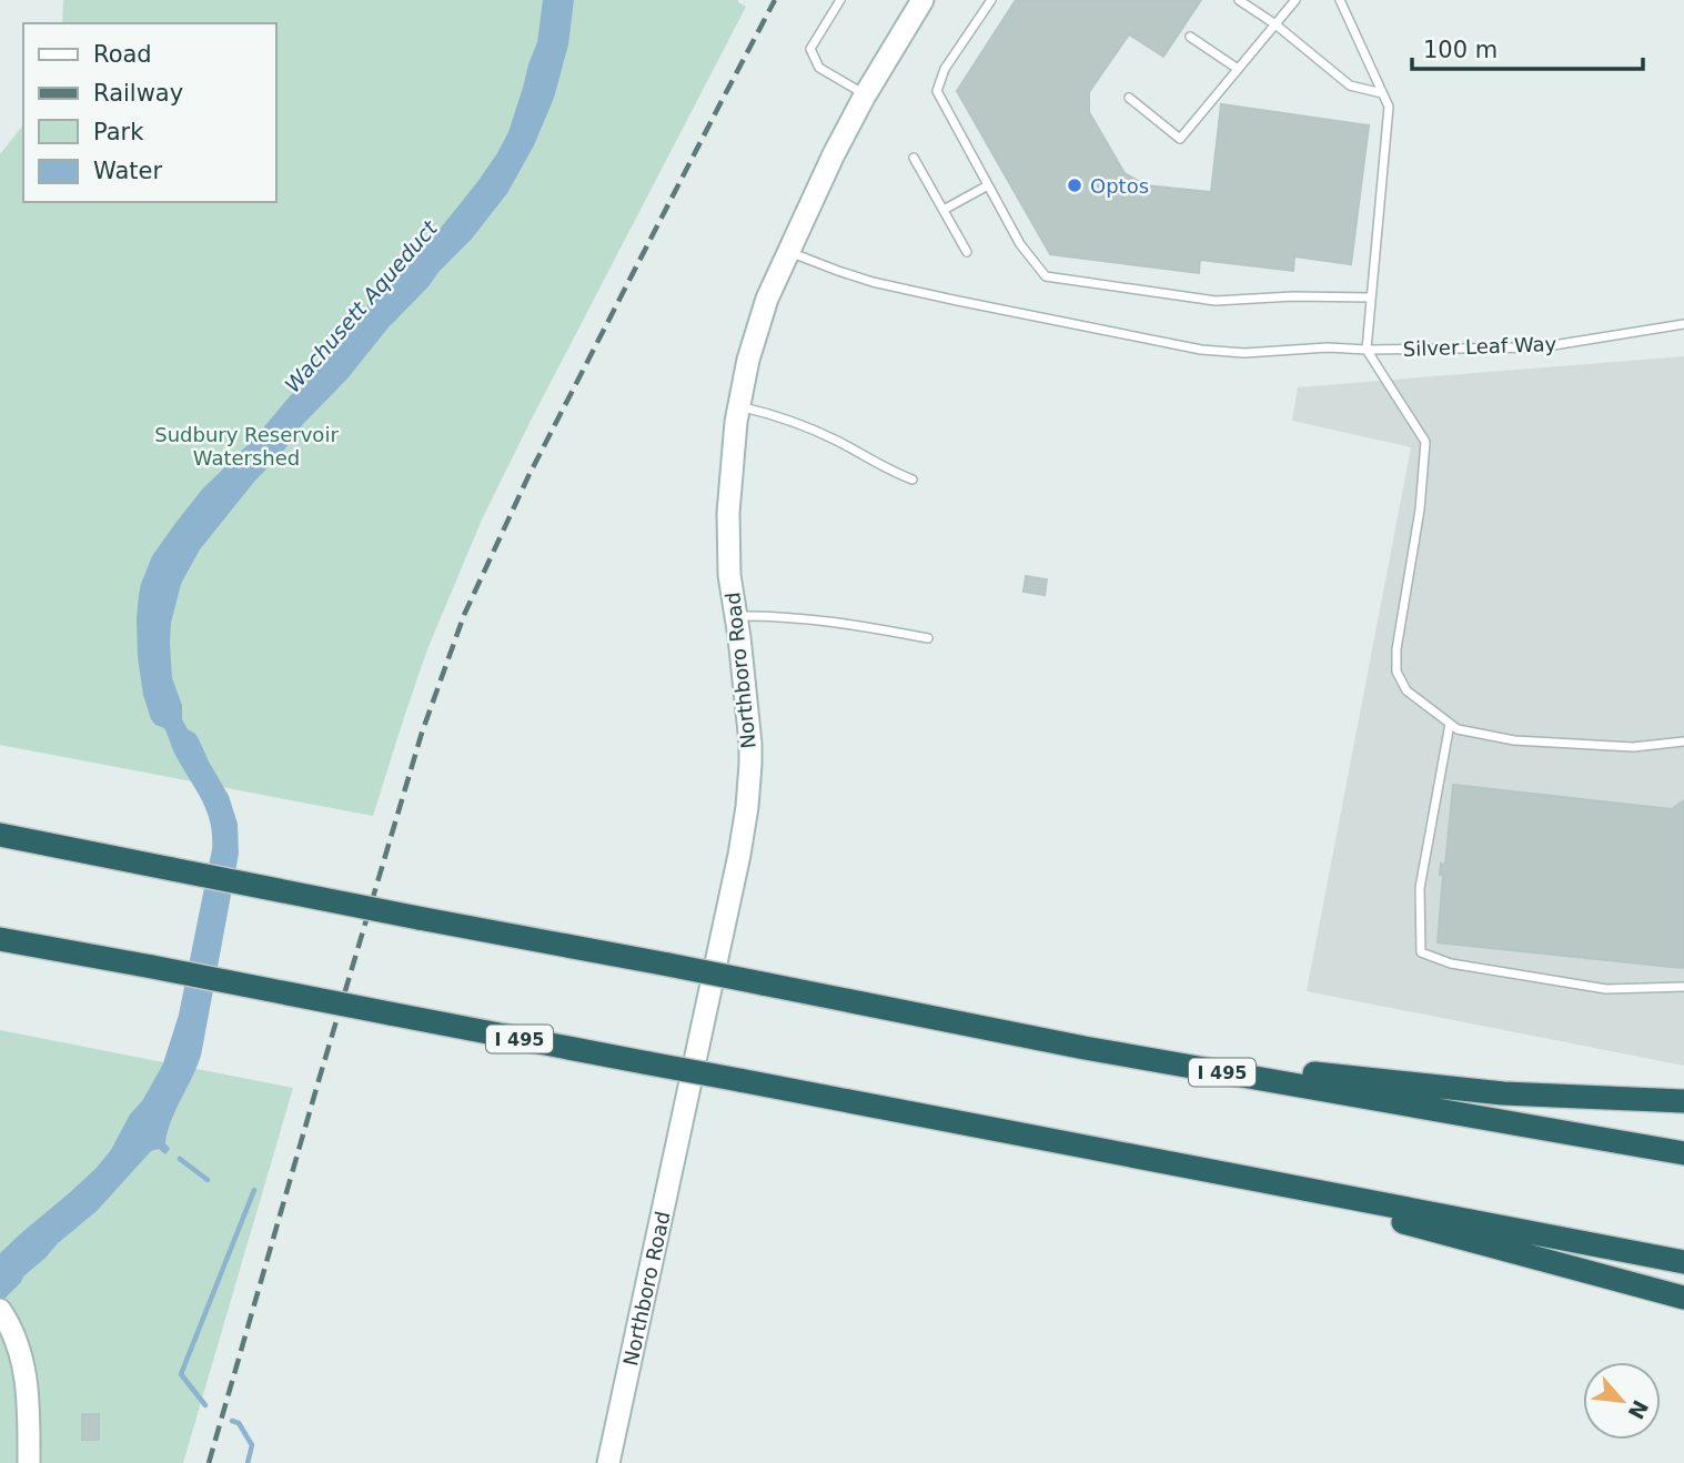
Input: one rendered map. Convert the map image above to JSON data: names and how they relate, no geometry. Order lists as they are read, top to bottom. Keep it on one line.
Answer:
{"streets":{"highway":["I 495"],"main road":["Northboro Road"],"lane":["Silver Leaf Way"]},"crossings":[["Silver Leaf Way","Northboro Road"]],"water":["Wachusett Aqueduct"],"parks":["Sudbury Reservoir Watershed"],"places":["Optos"],"legend":["Road","Railway","Park","Water"],"scale_bar":"100 m","north":"bottom right"}
